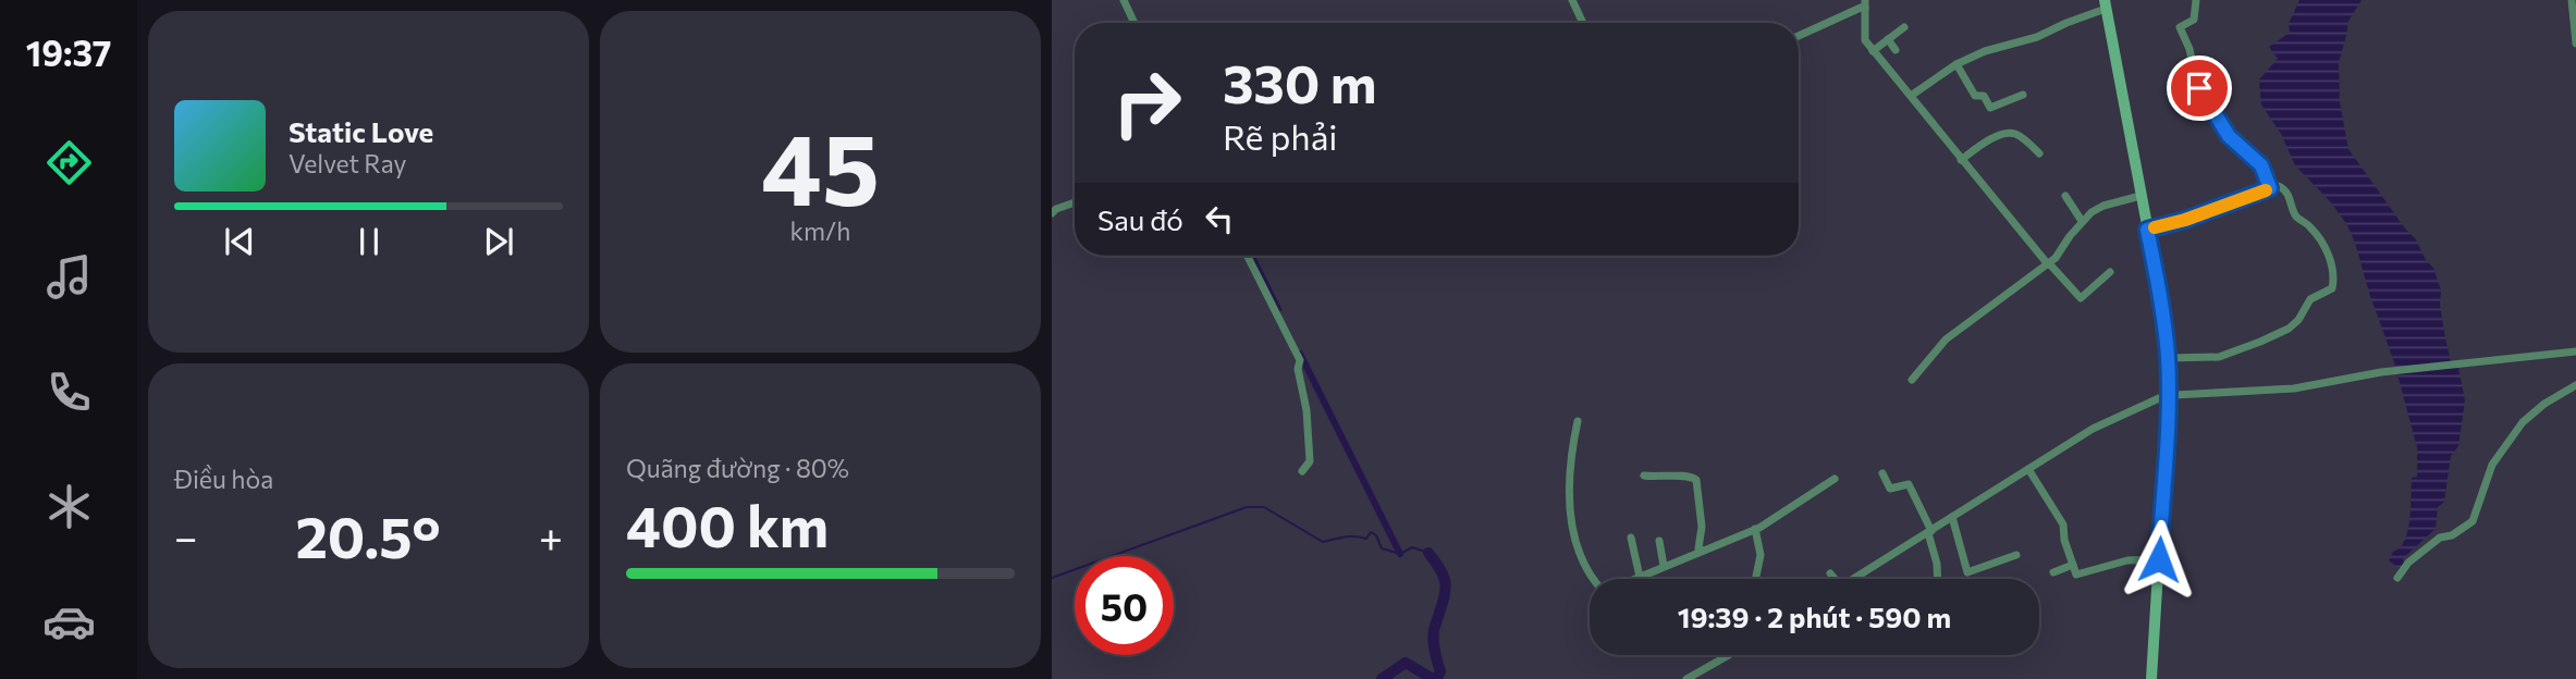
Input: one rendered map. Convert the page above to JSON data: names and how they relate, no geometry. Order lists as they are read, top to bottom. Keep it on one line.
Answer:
{"page":{"tabs":"19:37","tile":[["45","km/h"],"Điều hòa",["Quãng đường · 80%","400 km"]],"turn":["330 m","Rẽ phải"],"song":["Static Love","Velvet Ray"],"then":"Sau đó","heat":["−","20.5°","+"],"limit":"50","trip":"19:39 · 2 phút · 590 m"}}
